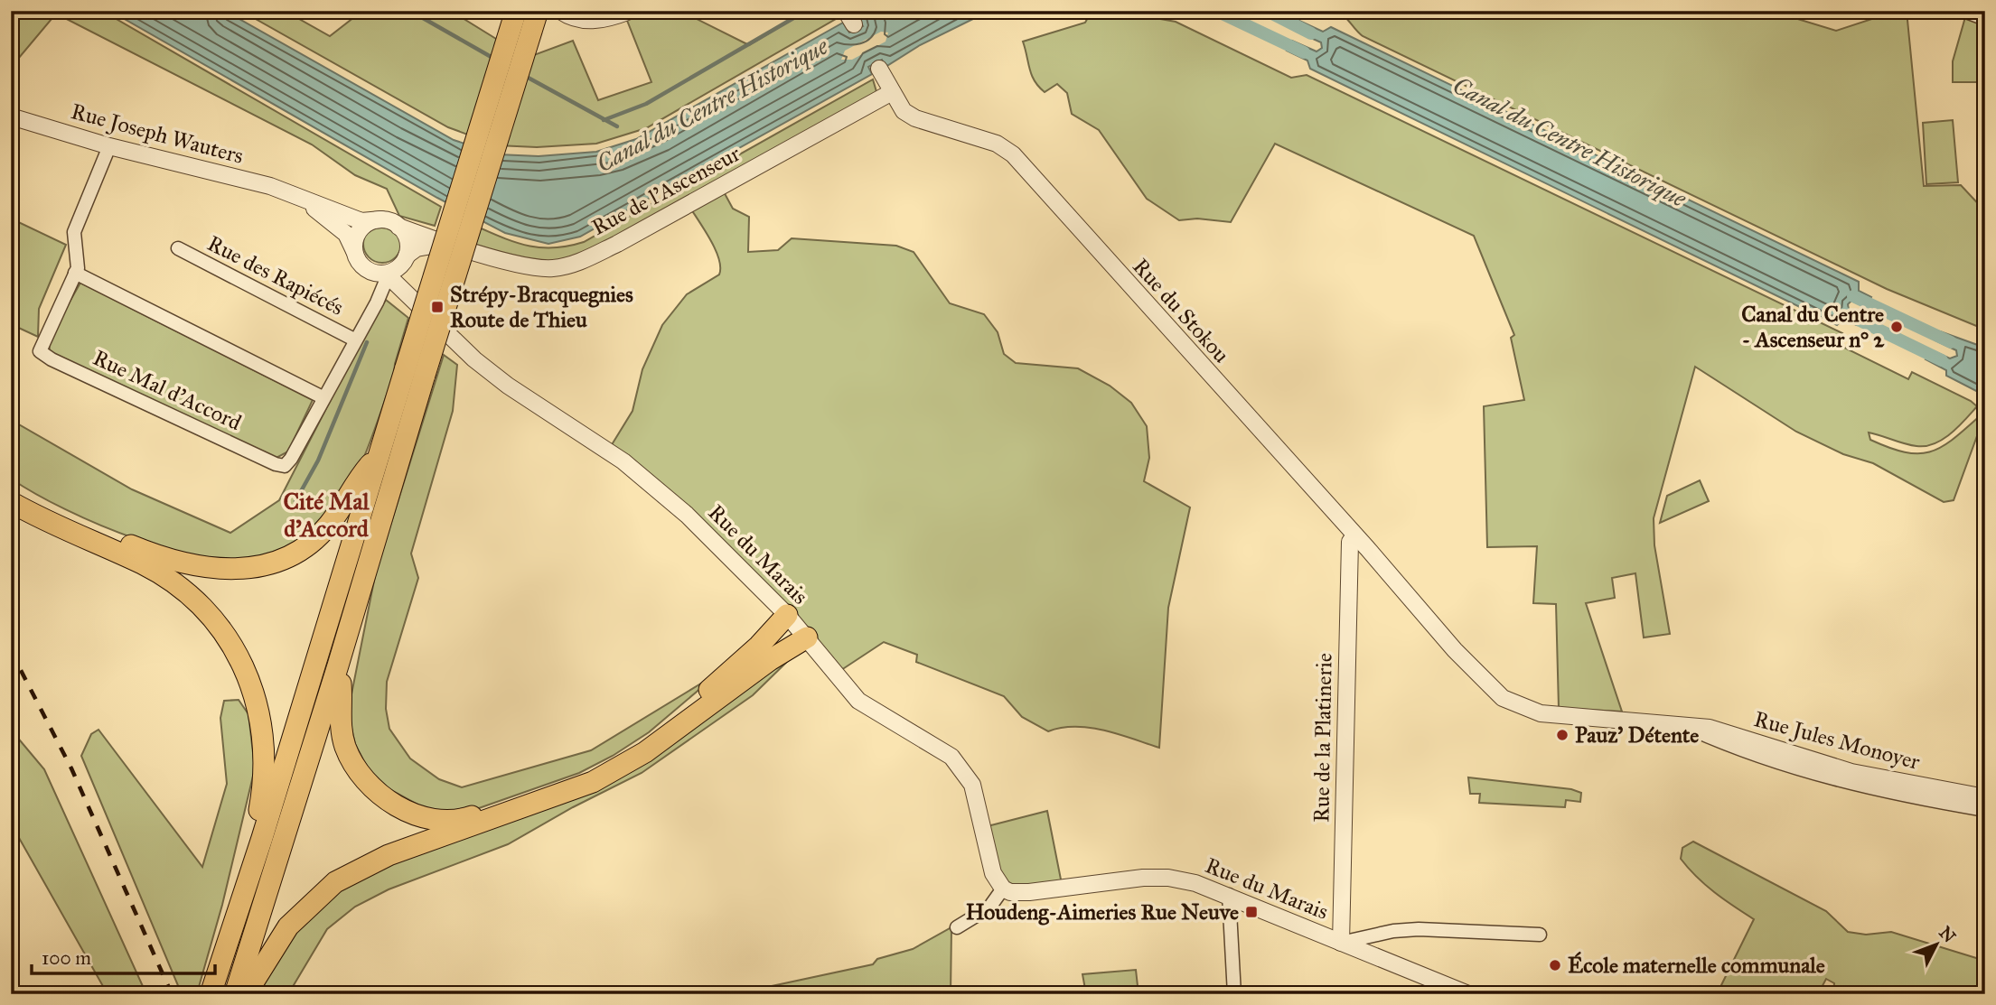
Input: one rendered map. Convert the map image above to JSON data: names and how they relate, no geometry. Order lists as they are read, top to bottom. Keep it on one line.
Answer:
{"streets":{"street":["Rue Joseph Wauters","Rue de l'Ascenseur","Rue des Rapiécés","Rue du Stokou","Rue Mal d'Accord","Rue du Marais","Rue de la Platinerie","Rue Jules Monoyer"]},"crossings":[["Rue Joseph Wauters","Rue de l'Ascenseur"],["Rue Joseph Wauters","Rue Mal d'Accord"],["Rue Joseph Wauters","Rue du Marais"],["Rue de l'Ascenseur","Rue du Stokou"],["Rue de l'Ascenseur","Rue du Marais"],["Rue des Rapiécés","Rue Mal d'Accord"],["Rue du Stokou","Rue de la Platinerie"],["Rue du Stokou","Rue Jules Monoyer"],["Rue du Marais","Rue de la Platinerie"],["Rue de la Platinerie","Rue Jules Monoyer"]],"districts":["Cité Mal d'Accord"],"water":["Canal du Centre Historique"],"places":{"transit":["Strépy-Bracquegnies Route de Thieu","Houdeng-Aimeries Rue Neuve"],"other":["Canal du Centre - Ascenseur n° 2","Pauz' Détente","École maternelle communale"]},"scale_bar":"100 m","north":"top right"}
